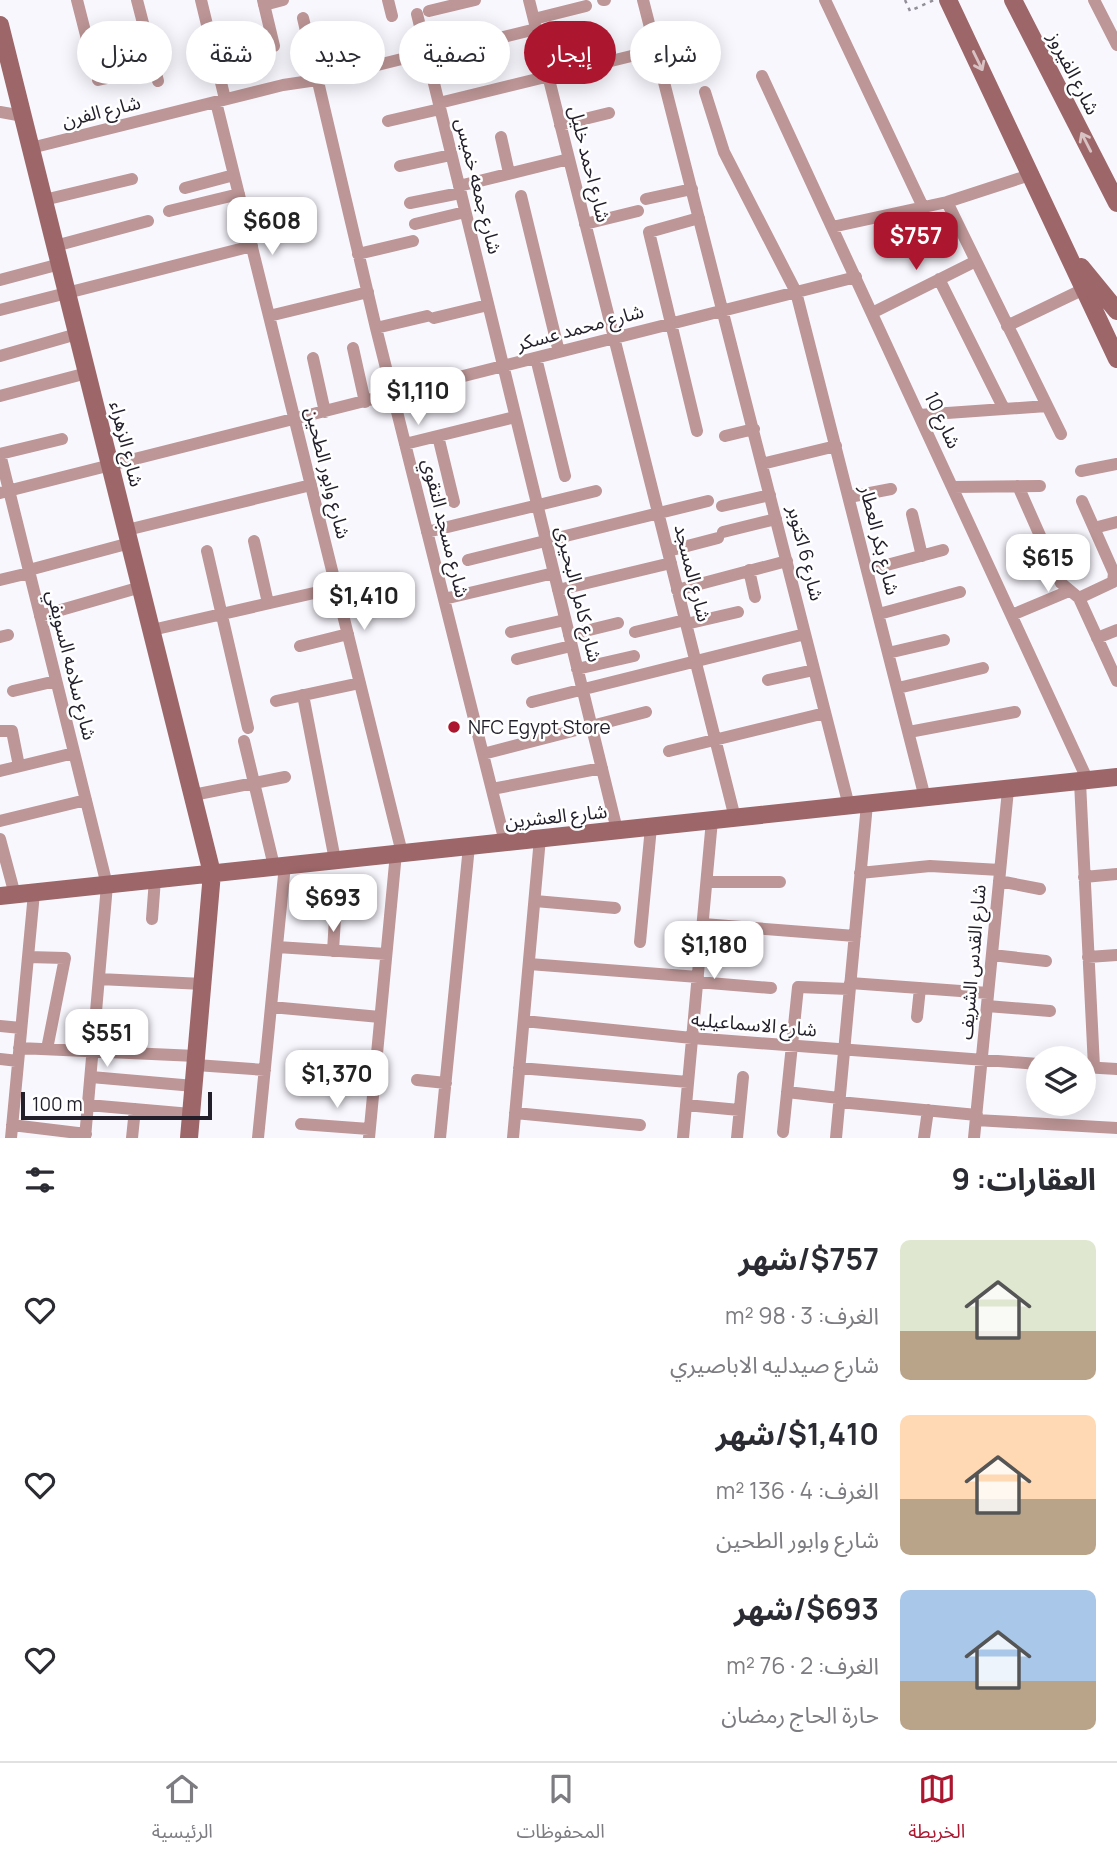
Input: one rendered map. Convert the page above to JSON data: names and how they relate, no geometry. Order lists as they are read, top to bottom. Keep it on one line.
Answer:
{"streets":{"main road":["شارع الفيروز","شارع الزهراء","شارع العشرين"],"street":["شارع الفرن","شارع احمد خليل","شارع جمعه خميس","شارع محمد عسكر","شارع 10","شارع وابور الطحين","شارع مسجد التقوي","شارع بكر العطار","شارع 6 اكتوبر","شارع المسجد","شارع كامل البحيرى","شارع سلامه السويفي","شارع القدس الشريف","شارع الاسماعيليه"]},"crossings":[["شارع الفرن","شارع الزهراء"],["شارع الفرن","شارع وابور الطحين"],["شارع احمد خليل","شارع محمد عسكر"],["شارع احمد خليل","شارع المسجد"],["شارع جمعه خميس","شارع محمد عسكر"],["شارع جمعه خميس","شارع كامل البحيرى"],["شارع محمد عسكر","شارع 10"],["شارع محمد عسكر","شارع الزهراء"],["شارع محمد عسكر","شارع وابور الطحين"],["شارع محمد عسكر","شارع مسجد التقوي"],["شارع محمد عسكر","شارع بكر العطار"],["شارع محمد عسكر","شارع 6 اكتوبر"],["شارع محمد عسكر","شارع المسجد"],["شارع محمد عسكر","شارع كامل البحيرى"],["شارع محمد عسكر","شارع سلامه السويفي"],["شارع 10","شارع العشرين"],["شارع الزهراء","شارع العشرين"],["شارع وابور الطحين","شارع العشرين"],["شارع مسجد التقوي","شارع العشرين"],["شارع بكر العطار","شارع العشرين"],["شارع 6 اكتوبر","شارع العشرين"],["شارع المسجد","شارع العشرين"],["شارع كامل البحيرى","شارع العشرين"],["شارع سلامه السويفي","شارع العشرين"],["شارع العشرين","شارع القدس الشريف"],["شارع القدس الشريف","شارع الاسماعيليه"]],"places":["NFC Egypt Store"],"scale_bar":"100 m","page":{"chip":["شراء","إيجار","تصفية","جديد","شقة","منزل"],"price":["$608","$757","$1,110","$615","$1,410","$693","$1,180","$551","$1,370"],"scale":"100 m","heading":"العقارات: 9","list":[{"name":"$757/شهر","note":"الغرف: 3 · 98 m² · شارع صيدليه الاباصيري"},{"name":"$1,410/شهر","note":"الغرف: 4 · 136 m² · شارع وابور الطحين"},{"name":"$693/شهر","note":"الغرف: 2 · 76 m² · حارة الحاج رمضان"}],"tabs":["الخريطة","المحفوظات","الرئيسية"]}}
